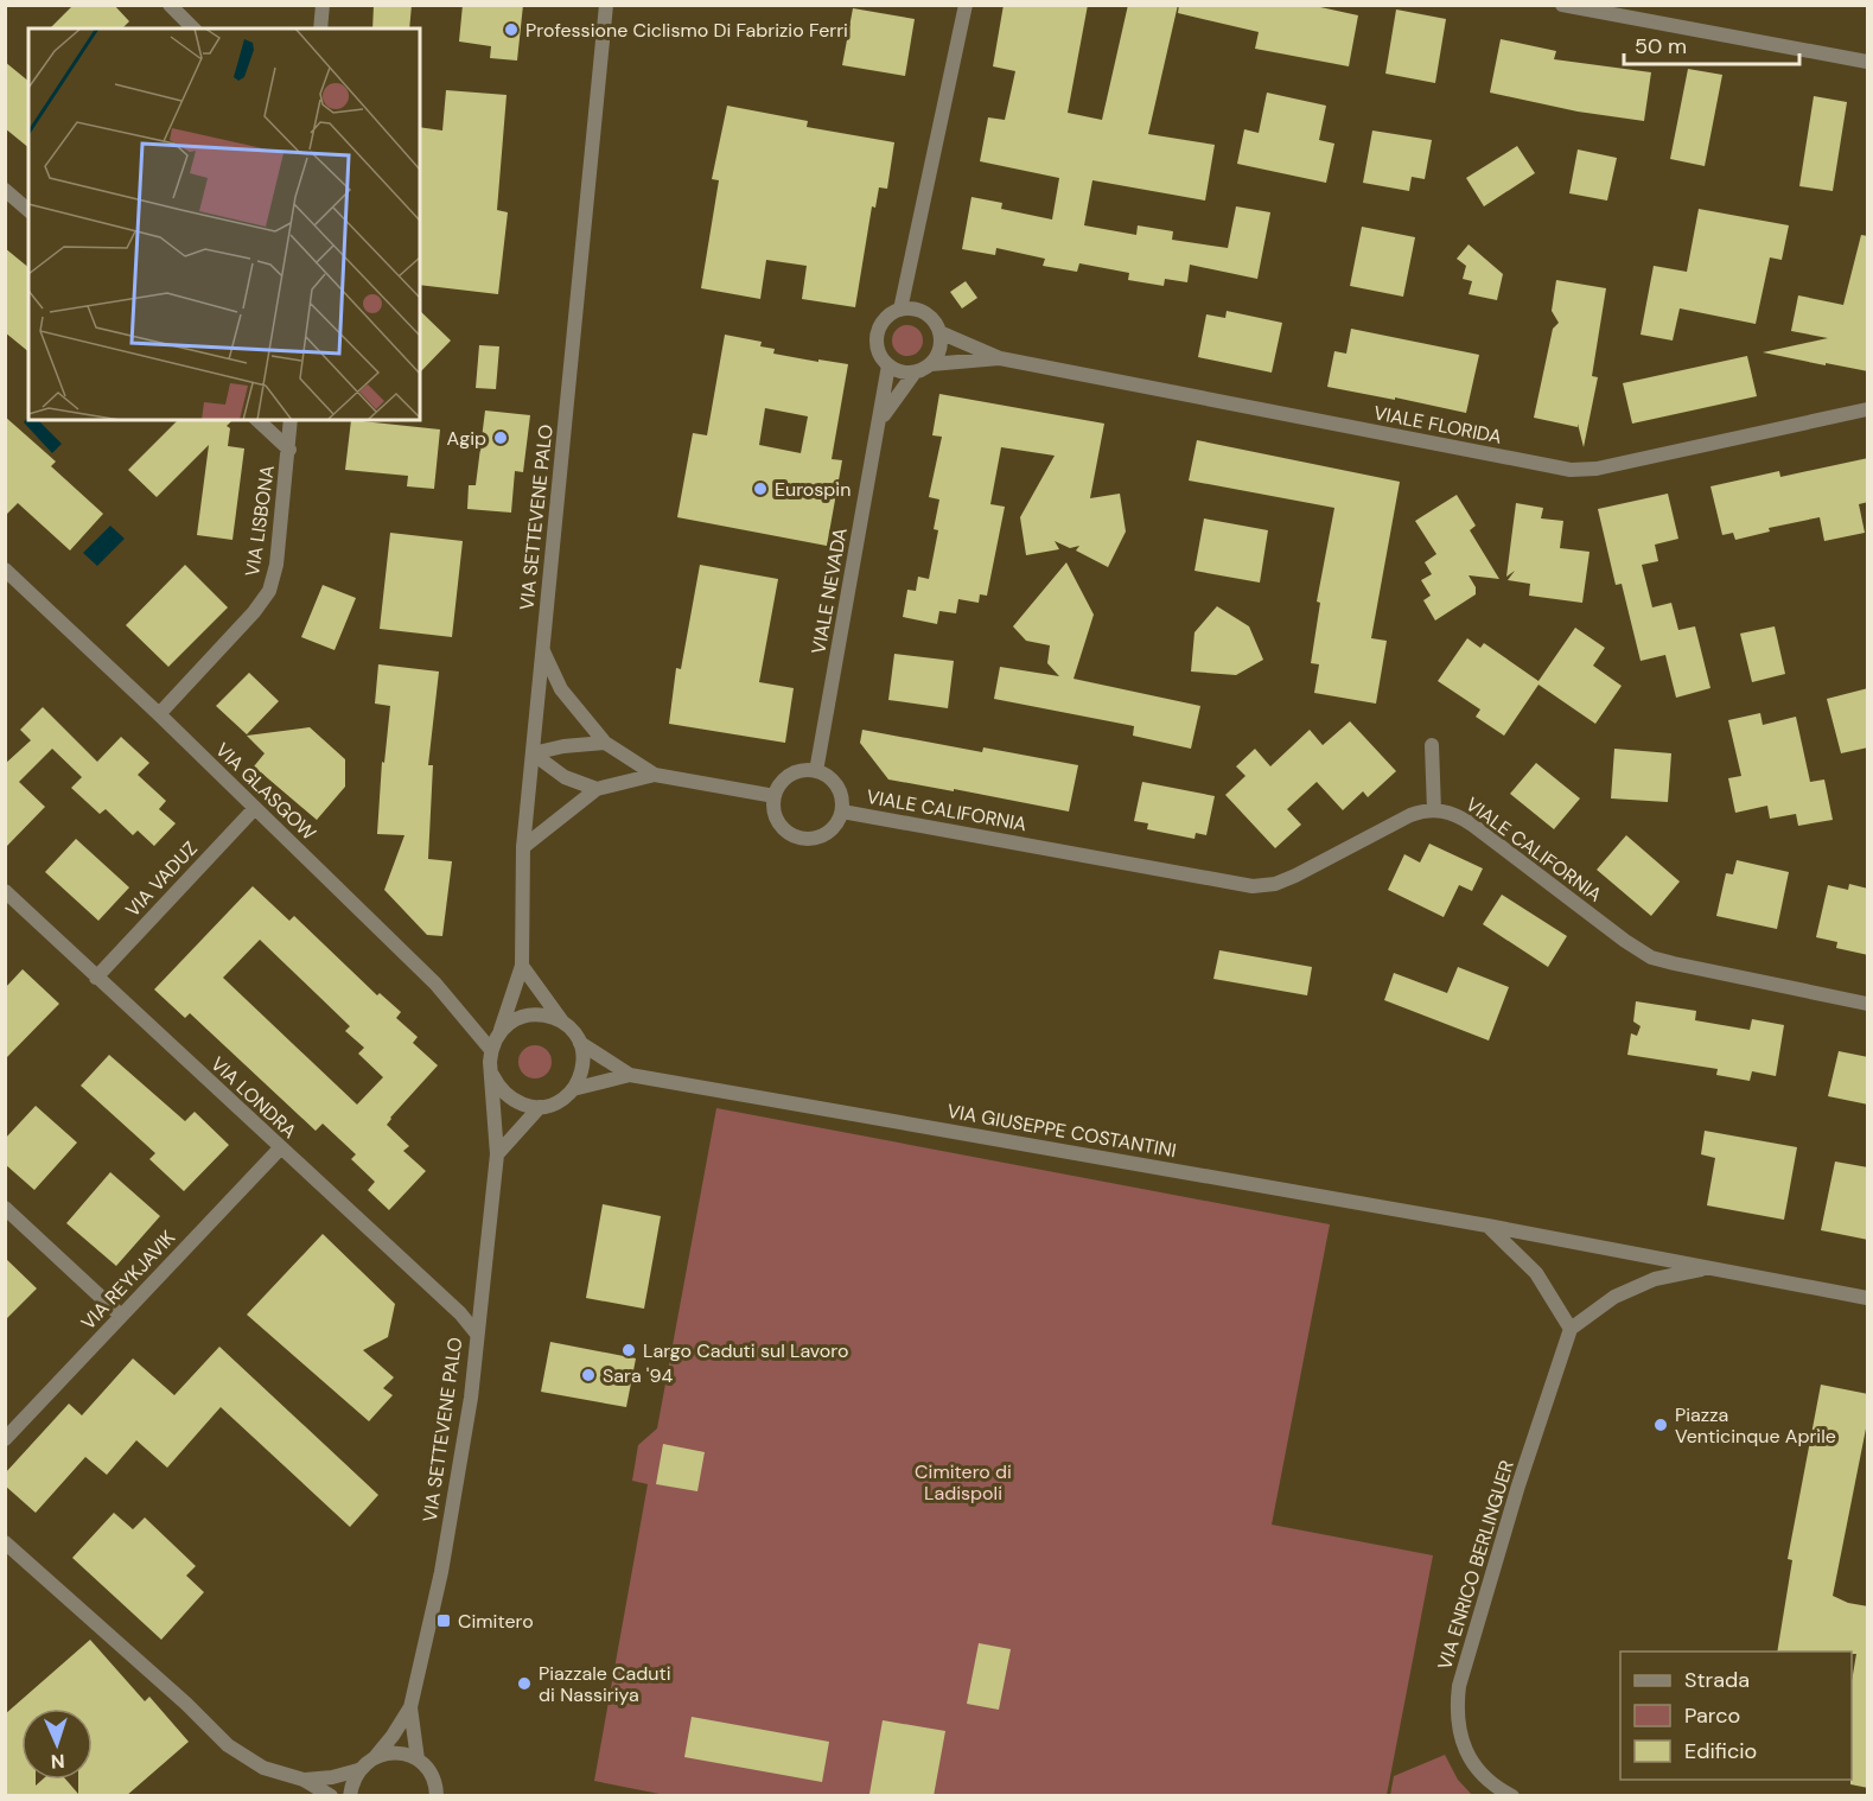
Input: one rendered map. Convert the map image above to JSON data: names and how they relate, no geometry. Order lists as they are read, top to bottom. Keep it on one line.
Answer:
{"streets":{"street":["VIALE FLORIDA","VIA SETTEVENE PALO","VIA LISBONA","VIALE NEVADA","VIA GLASGOW","VIALE CALIFORNIA","VIA VADUZ","VIA LONDRA","VIA GIUSEPPE COSTANTINI","VIA REYKJAVIK","VIA ENRICO BERLINGUER"]},"crossings":[["VIALE FLORIDA","VIALE NEVADA"],["VIA SETTEVENE PALO","VIA GLASGOW"],["VIA SETTEVENE PALO","VIA LONDRA"],["VIA LISBONA","VIA GLASGOW"],["VIALE NEVADA","VIALE CALIFORNIA"],["VIA GLASGOW","VIA VADUZ"],["VIA VADUZ","VIA LONDRA"],["VIA LONDRA","VIA REYKJAVIK"]],"parks":["Cimitero di Ladispoli"],"places":{"other":["Professione Ciclismo Di Fabrizio Ferri","Agip","Eurospin","Largo Caduti sul Lavoro","Sara '94","Piazza Venticinque Aprile","Piazzale Caduti di Nassiriya"],"transit":["Cimitero"]},"legend":["Strada","Parco","Edificio"],"scale_bar":"50 m","north":"bottom"}
